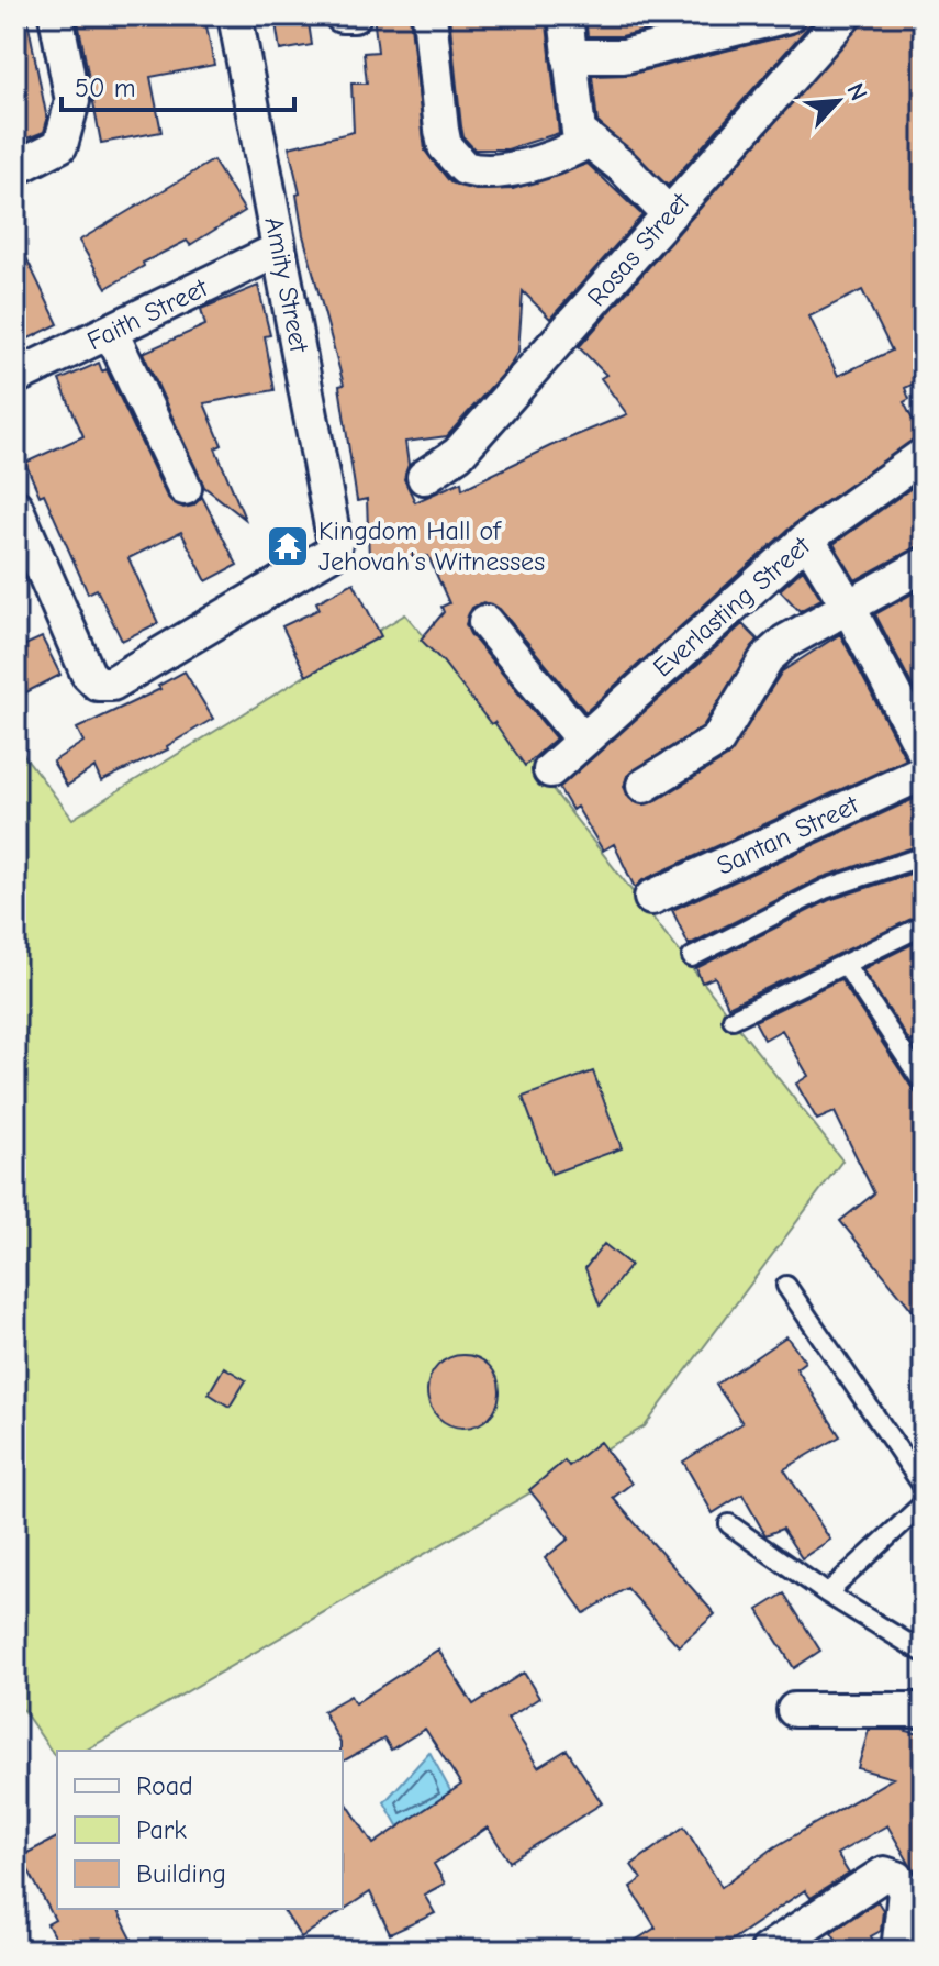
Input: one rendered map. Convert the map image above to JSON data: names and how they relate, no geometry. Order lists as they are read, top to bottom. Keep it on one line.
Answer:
{"streets":{"street":["Rosas Street","Amity Street","Faith Street","Everlasting Street","Santan Street"]},"crossings":[["Amity Street","Faith Street"]],"places":{"temple":["Kingdom Hall of Jehovah's Witnesses"]},"legend":["Road","Park","Building"],"scale_bar":"50 m","north":"top right"}
